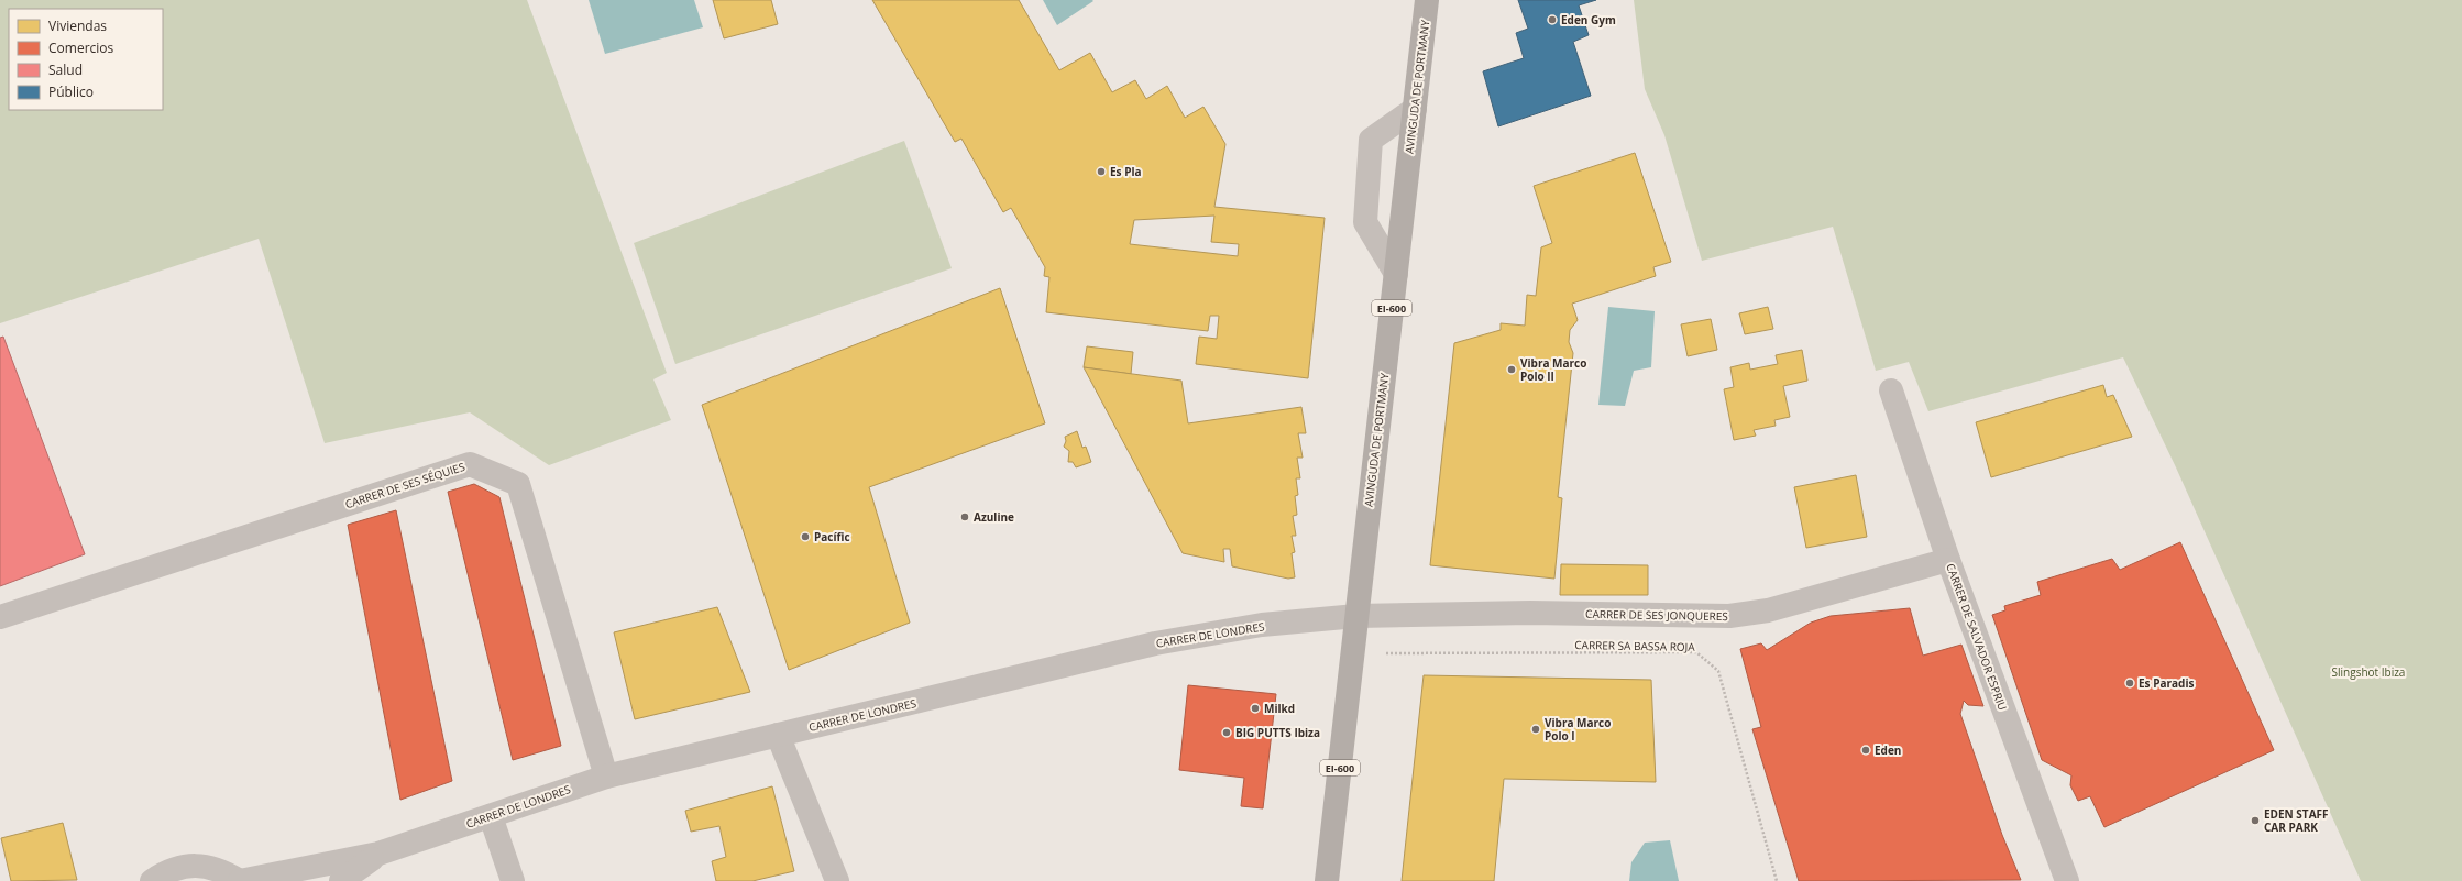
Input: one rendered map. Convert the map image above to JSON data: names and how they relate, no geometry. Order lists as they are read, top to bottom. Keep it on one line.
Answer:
{"streets":{"main road":["AVINGUDA DE PORTMANY","EI-600"],"street":["CARRER DE SES SÉQUIES","CARRER DE SES JONQUERES","CARRER DE LONDRES","CARRER DE SALVADOR ESPRIU"],"path":["CARRER SA BASSA ROJA"]},"crossings":[["AVINGUDA DE PORTMANY","CARRER DE SES JONQUERES"],["AVINGUDA DE PORTMANY","CARRER DE LONDRES"],["AVINGUDA DE PORTMANY","CARRER SA BASSA ROJA"],["CARRER DE SES SÉQUIES","CARRER DE LONDRES"],["CARRER DE SES JONQUERES","CARRER DE LONDRES"],["CARRER DE SES JONQUERES","CARRER DE SALVADOR ESPRIU"]],"parks":["Slingshot Ibiza"],"places":["Eden Gym","Es Pla","Vibra Marco Polo II","Azuline","Pacífic","Es Paradis","Milkd","Vibra Marco Polo I","BIG PUTTS Ibiza","Eden","EDEN STAFF CAR PARK"],"legend":["Viviendas","Comercios","Salud","Público"]}
